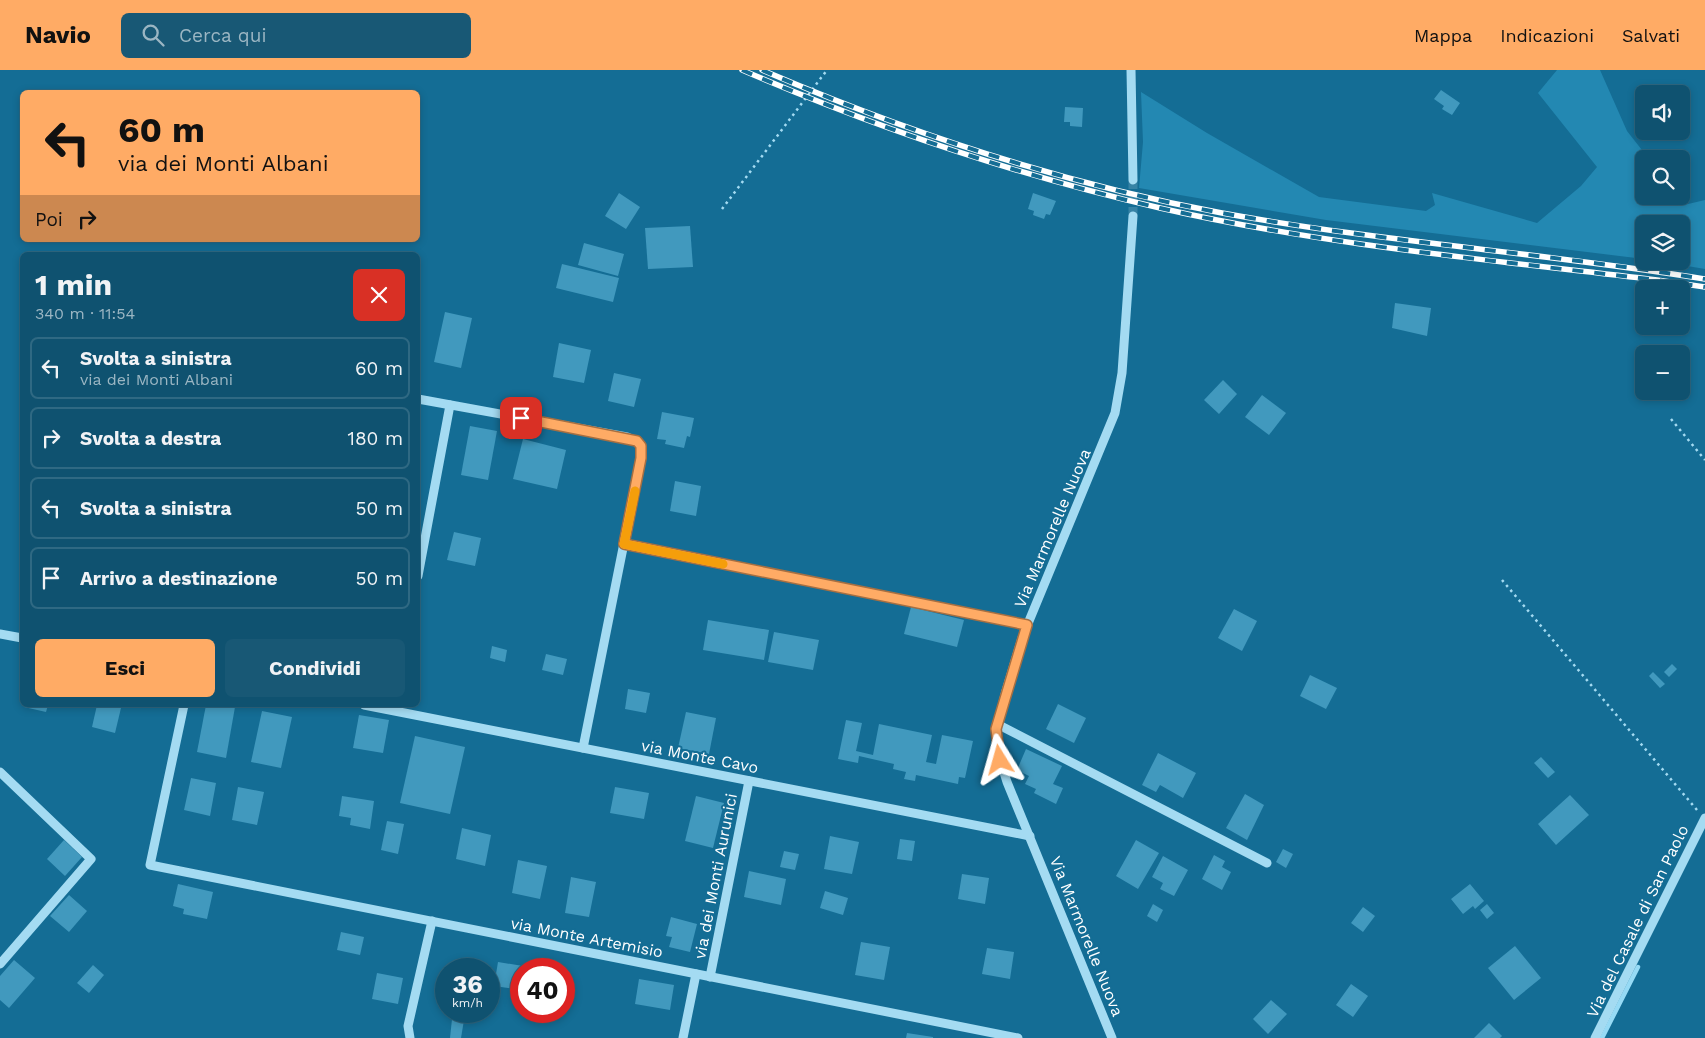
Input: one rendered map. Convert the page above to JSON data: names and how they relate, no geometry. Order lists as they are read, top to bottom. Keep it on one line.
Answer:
{"streets":{"street":["Via Marmorelle Nuova","via Monte Cavo","via dei Monti Aurunici","Via del Casale di San Paolo","via Monte Artemisio"]},"crossings":[["Via Marmorelle Nuova","via Monte Cavo"],["via Monte Cavo","via dei Monti Aurunici"],["via dei Monti Aurunici","via Monte Artemisio"]],"page":{"header":"Navio","search":"Cerca qui","nav":["Mappa","Indicazioni","Salvati"],"map_buttons":["+","−"],"turn":["60 m","via dei Monti Albani"],"then":"Poi","heading":["1 min","340 m · 11:54"],"list":[{"name":"Svolta a sinistra","note":"via dei Monti Albani","value":"60 m"},{"name":"Svolta a destra","value":"180 m"},{"name":"Svolta a sinistra","value":"50 m"},{"name":"Arrivo a destinazione","value":"50 m"}],"buttons":["Esci","Condividi"],"speed":"36 km/h","limit":"40"}}
